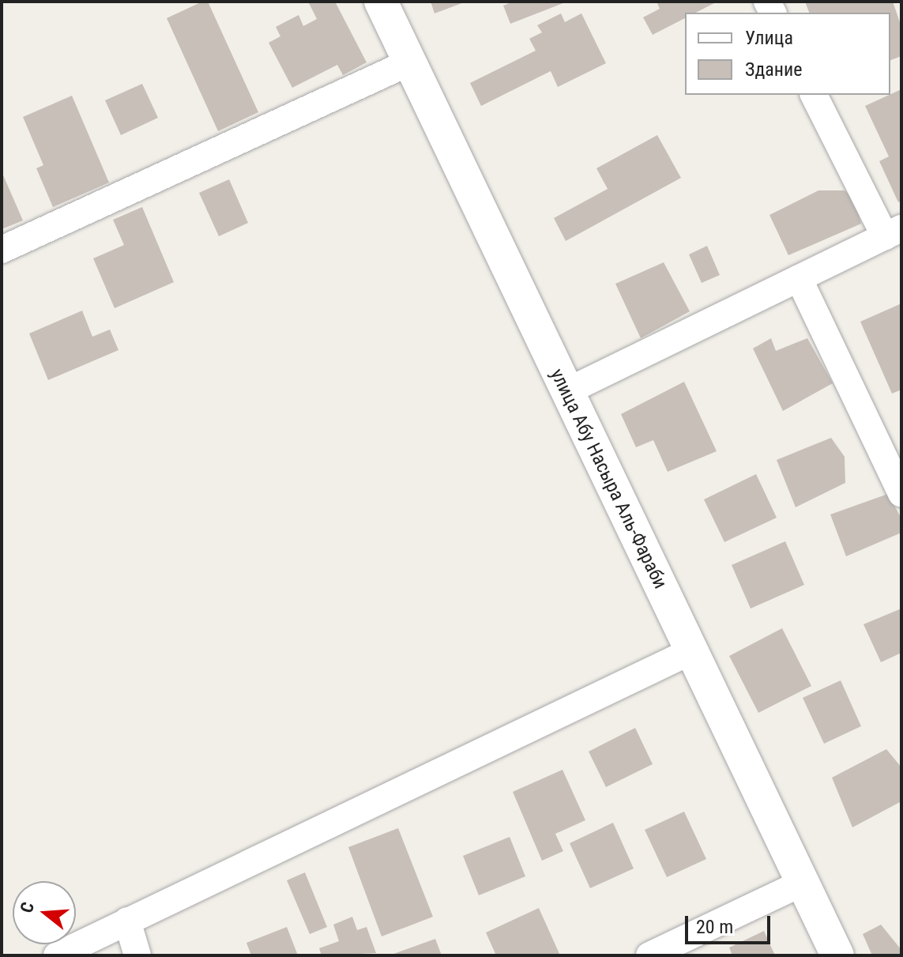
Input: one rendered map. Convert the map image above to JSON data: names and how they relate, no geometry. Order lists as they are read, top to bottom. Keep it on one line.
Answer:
{"streets":{"street":["улица Абу Насыра Аль-Фараби"]},"legend":["Улица","Здание"],"scale_bar":"20 m","north":"left"}
